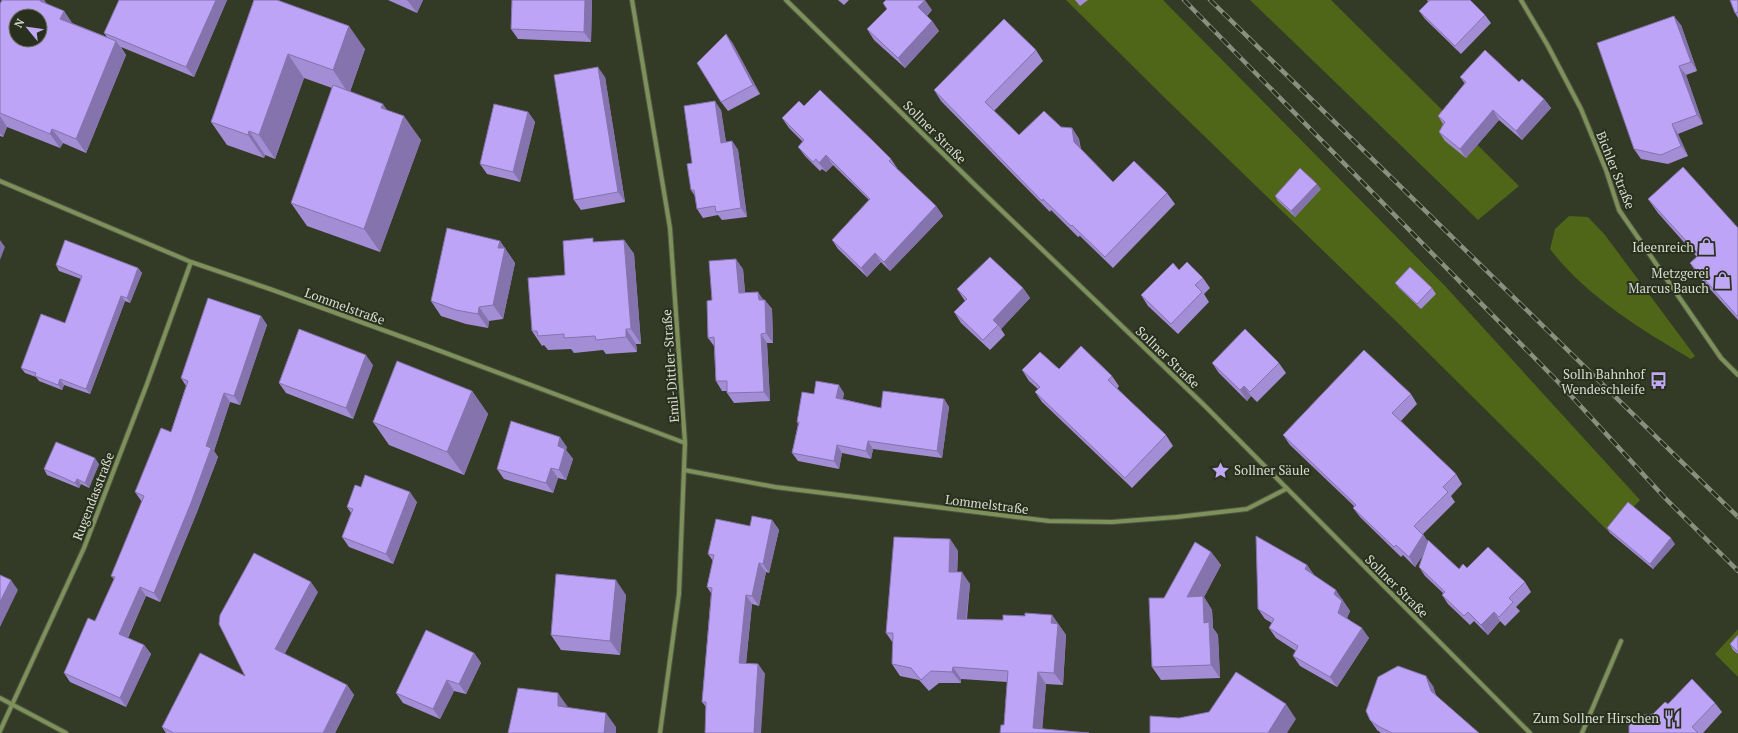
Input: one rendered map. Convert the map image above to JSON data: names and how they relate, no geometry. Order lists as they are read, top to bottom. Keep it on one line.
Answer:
{"streets":{"street":["Sollner Straße","Bichler Straße","Lommelstraße","Emil-Dittler-Straße","Rugendasstraße"]},"crossings":[["Sollner Straße","Lommelstraße"],["Lommelstraße","Emil-Dittler-Straße"],["Lommelstraße","Rugendasstraße"]],"places":{"shop":["Ideenreich","Metzgerei Marcus Bauch"],"bus stop":["Solln Bahnhof Wendeschleife"],"place":["Sollner Säule"],"restaurant":["Zum Sollner Hirschen"]},"north":"top left"}
